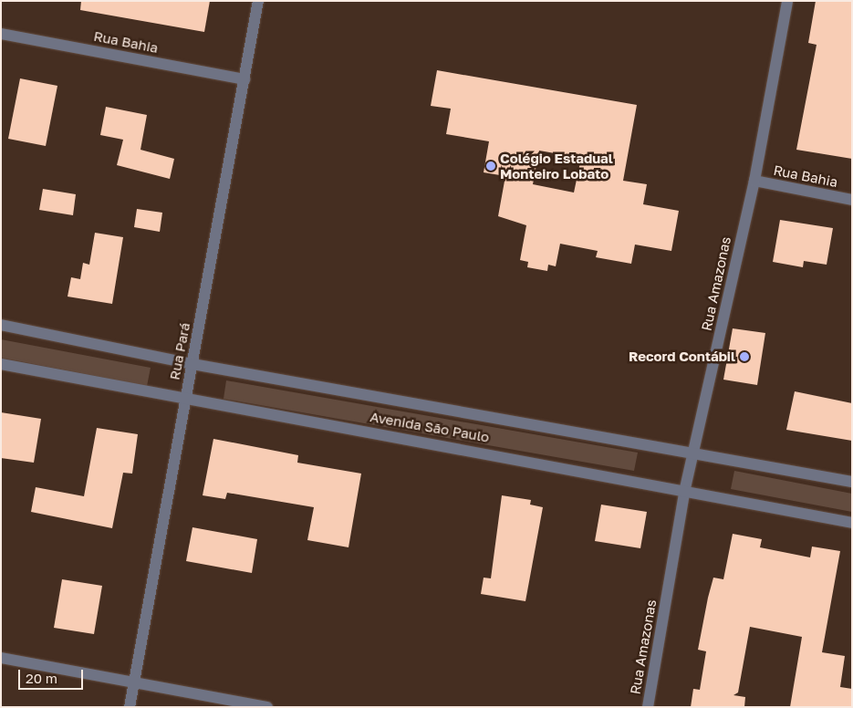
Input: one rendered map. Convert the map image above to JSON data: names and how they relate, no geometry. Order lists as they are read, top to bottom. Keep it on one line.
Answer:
{"streets":{"street":["Rua Bahia","Rua Amazonas","Rua Pará","Avenida São Paulo"]},"crossings":[["Rua Bahia","Rua Amazonas"],["Rua Bahia","Rua Pará"],["Rua Amazonas","Avenida São Paulo"],["Rua Pará","Avenida São Paulo"]],"places":["Colégio Estadual Monteiro Lobato","Record Contábil"],"scale_bar":"20 m"}
